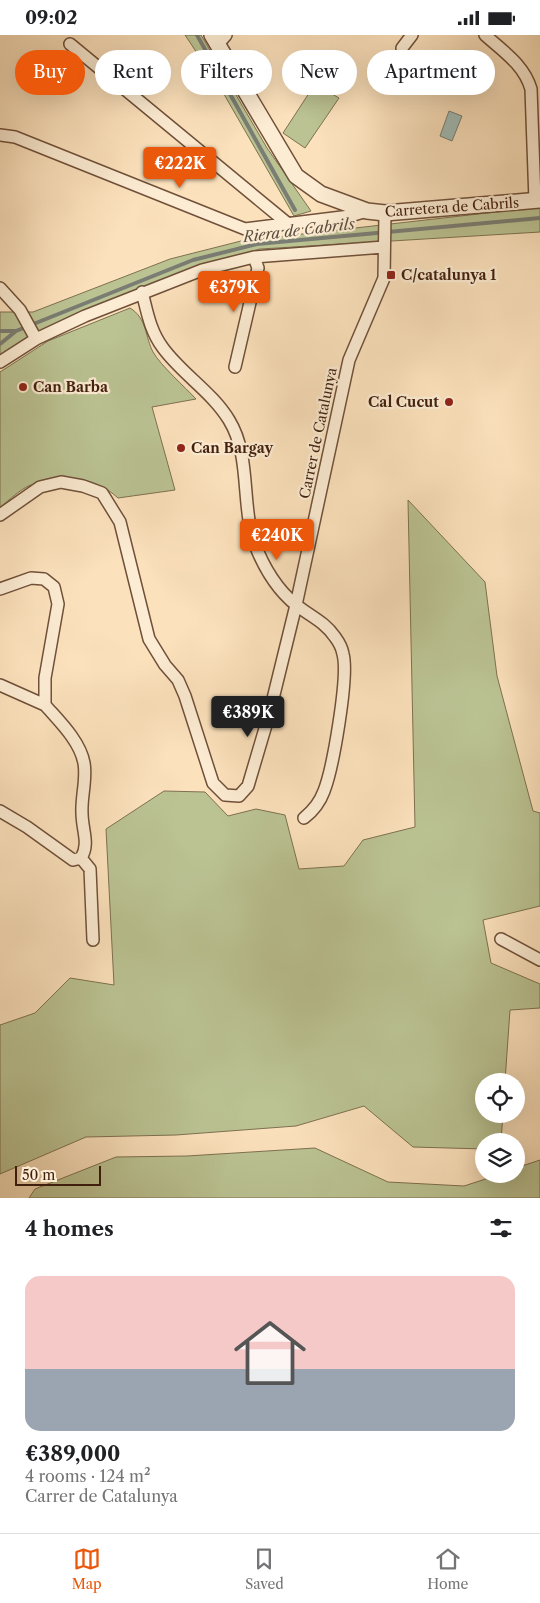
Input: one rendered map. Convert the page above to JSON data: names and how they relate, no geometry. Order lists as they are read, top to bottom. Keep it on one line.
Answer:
{"streets":{"street":["Carretera de Cabrils","Carrer de Catalunya"]},"crossings":[["Carretera de Cabrils","Carrer de Catalunya"]],"water":["Riera de Cabrils"],"places":{"transit":["C/catalunya 1"],"other":["Can Barba","Cal Cucut","Can Bargay"]},"scale_bar":"50 m","page":{"status":"09:02","chip":["Buy","Rent","Filters","New","Apartment"],"price":["€222K","€379K","€240K","€389K"],"scale":"50 m","heading":"4 homes","list":[{"name":"€389,000","note":"4 rooms · 124 m² · Carrer de Catalunya"}],"tabs":["Map","Saved","Home"]}}
